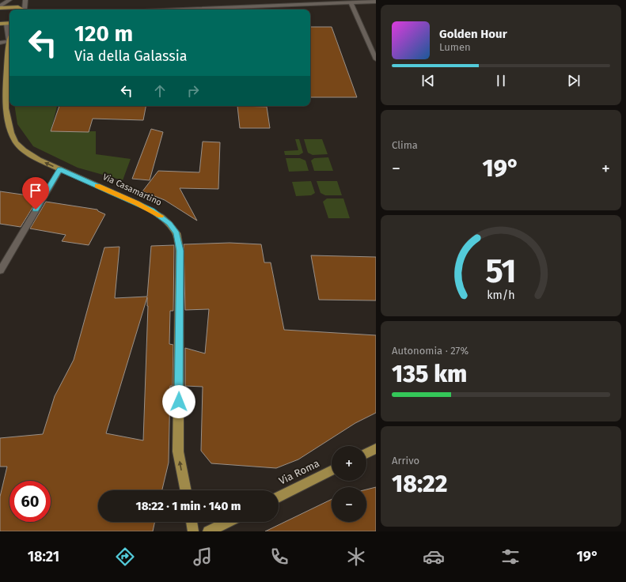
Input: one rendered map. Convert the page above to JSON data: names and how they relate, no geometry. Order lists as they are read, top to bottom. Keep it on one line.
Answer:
{"streets":{"main road":["Via Casamartino","Via Roma"]},"one_way":["Via Casamartino"],"page":{"turn":["120 m","Via della Galassia"],"song":["Golden Hour","Lumen"],"tile":["Clima",["Autonomia · 27%","135 km"],["Arrivo","18:22"]],"heat":["−","19°","+"],"map_buttons":["+","−"],"limit":"60","trip":"18:22 · 1 min · 140 m","tabs":["18:21","19°"],"gauge":["51","km/h"]}}
